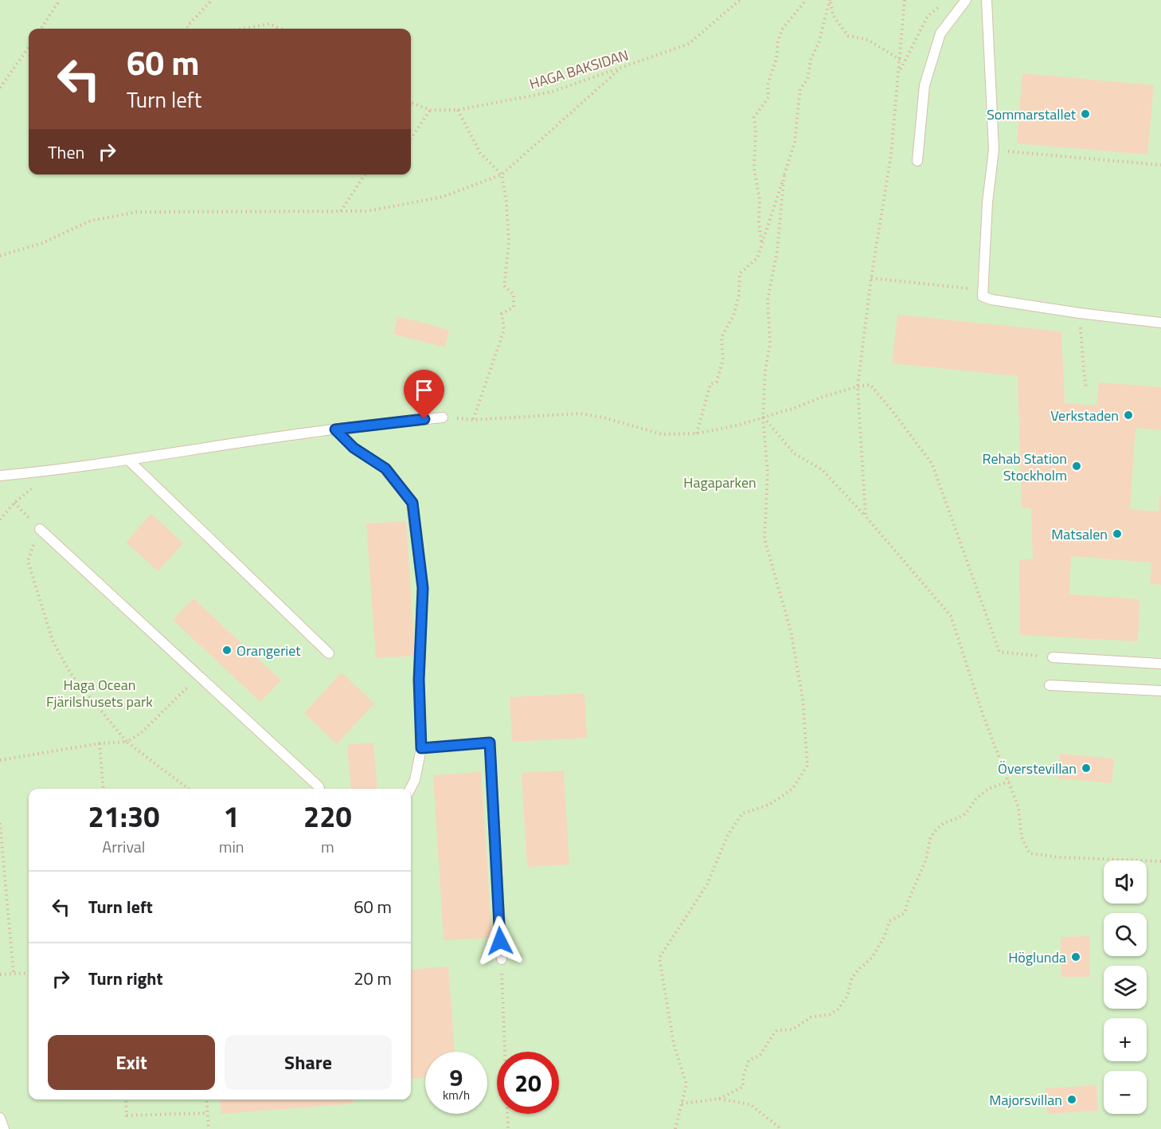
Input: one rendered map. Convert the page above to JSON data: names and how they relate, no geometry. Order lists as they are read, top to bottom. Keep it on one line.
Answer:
{"streets":{"path":["HAGA BAKSIDAN"]},"parks":["Hagaparken","Haga Ocean Fjärilshusets park"],"places":["Sommarstallet","Verkstaden","Rehab Station Stockholm","Matsalen","Orangeriet","Överstevillan","Höglunda","Majorsvillan"],"page":{"turn":["60 m","Turn left"],"then":"Then","eta":["21:30","Arrival","1","min","220","m"],"map_buttons":["+","−"],"list":[{"name":"Turn left","value":"60 m"},{"name":"Turn right","value":"20 m"}],"buttons":["Exit","Share"],"speed":"9 km/h","limit":"20"}}
